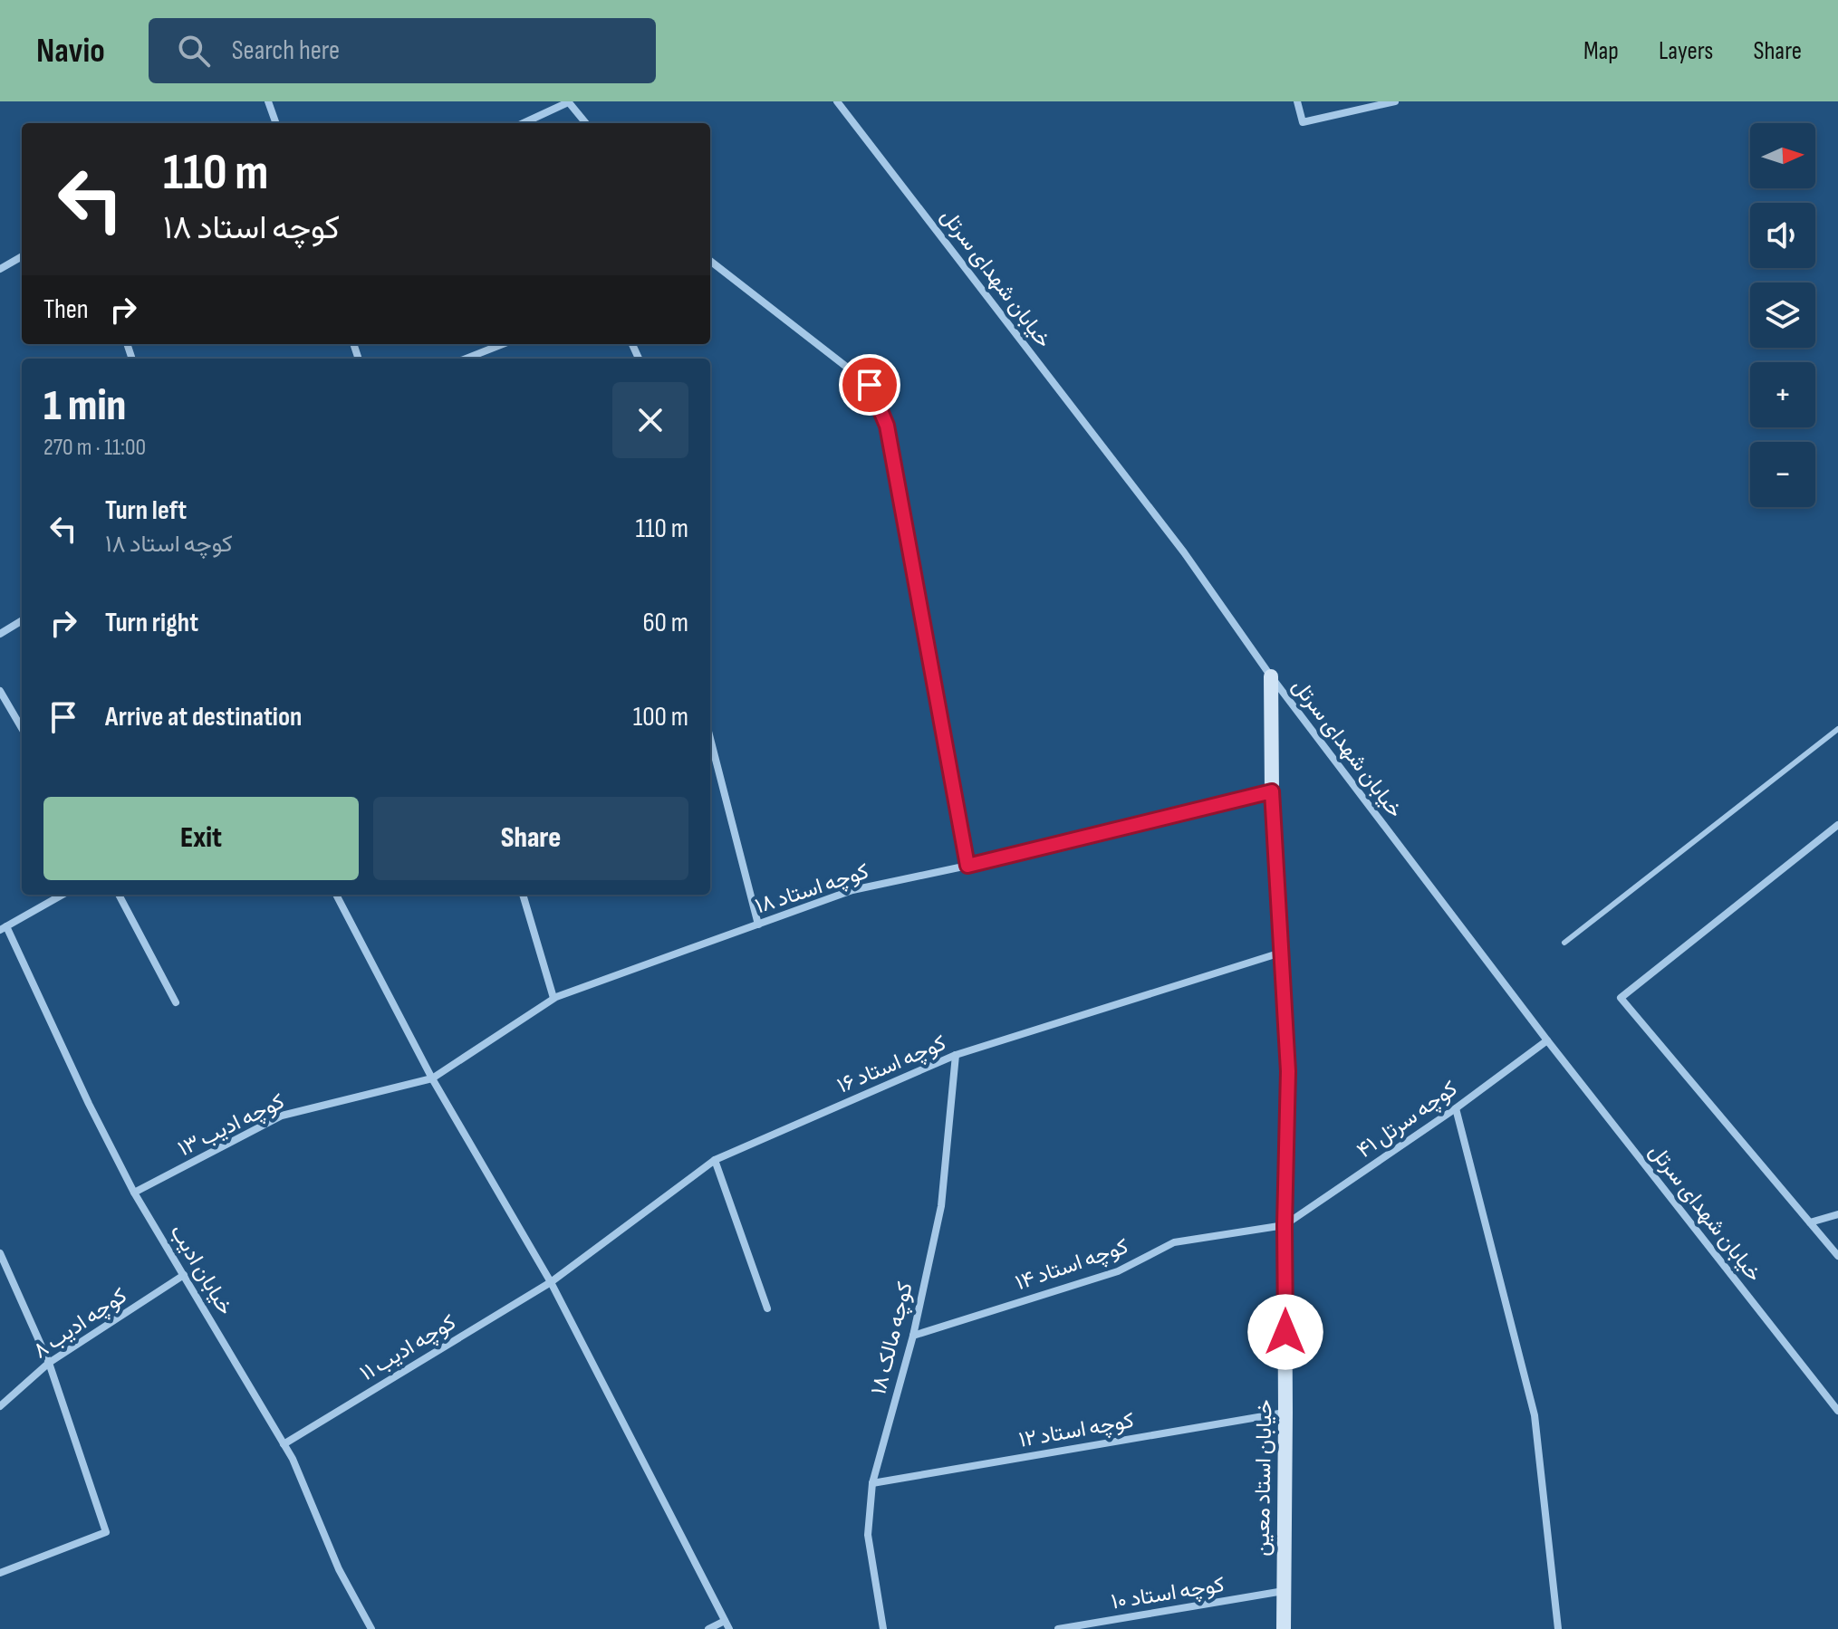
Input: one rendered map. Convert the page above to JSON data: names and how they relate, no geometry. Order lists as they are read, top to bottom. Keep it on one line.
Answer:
{"streets":{"street":["خیابان شهدای سرتل","کوچه استاد ۱۸","کوچه استاد ۱۶","کوچه سرتل ۴۱","کوچه ادیب ۱۳","کوچه استاد ۱۴","خیابان ادیب","کوچه ادیب ۸","کوچه مالک ۱۸","کوچه ادیب ۱۱","کوچه استاد ۱۲","خیابان استاد معین","کوچه استاد ۱۰"]},"crossings":[["خیابان شهدای سرتل","کوچه سرتل ۴۱"],["خیابان شهدای سرتل","خیابان استاد معین"],["کوچه استاد ۱۸","کوچه ادیب ۱۳"],["کوچه استاد ۱۸","خیابان استاد معین"],["کوچه استاد ۱۶","کوچه مالک ۱۸"],["کوچه استاد ۱۶","کوچه ادیب ۱۱"],["کوچه استاد ۱۶","خیابان استاد معین"],["کوچه سرتل ۴۱","کوچه استاد ۱۴"],["کوچه سرتل ۴۱","خیابان استاد معین"],["کوچه ادیب ۱۳","خیابان ادیب"],["کوچه استاد ۱۴","کوچه مالک ۱۸"],["کوچه استاد ۱۴","خیابان استاد معین"],["خیابان ادیب","کوچه ادیب ۸"],["خیابان ادیب","کوچه ادیب ۱۱"],["کوچه مالک ۱۸","کوچه استاد ۱۲"],["کوچه استاد ۱۲","خیابان استاد معین"],["خیابان استاد معین","کوچه استاد ۱۰"]],"north":"right","page":{"header":"Navio","search":"Search here","nav":["Map","Layers","Share"],"map_buttons":["+","−"],"turn":["110 m","کوچه استاد ۱۸"],"then":"Then","heading":["1 min","270 m · 11:00"],"list":[{"name":"Turn left","note":"کوچه استاد ۱۸","value":"110 m"},{"name":"Turn right","value":"60 m"},{"name":"Arrive at destination","value":"100 m"}],"buttons":["Exit","Share"]}}
